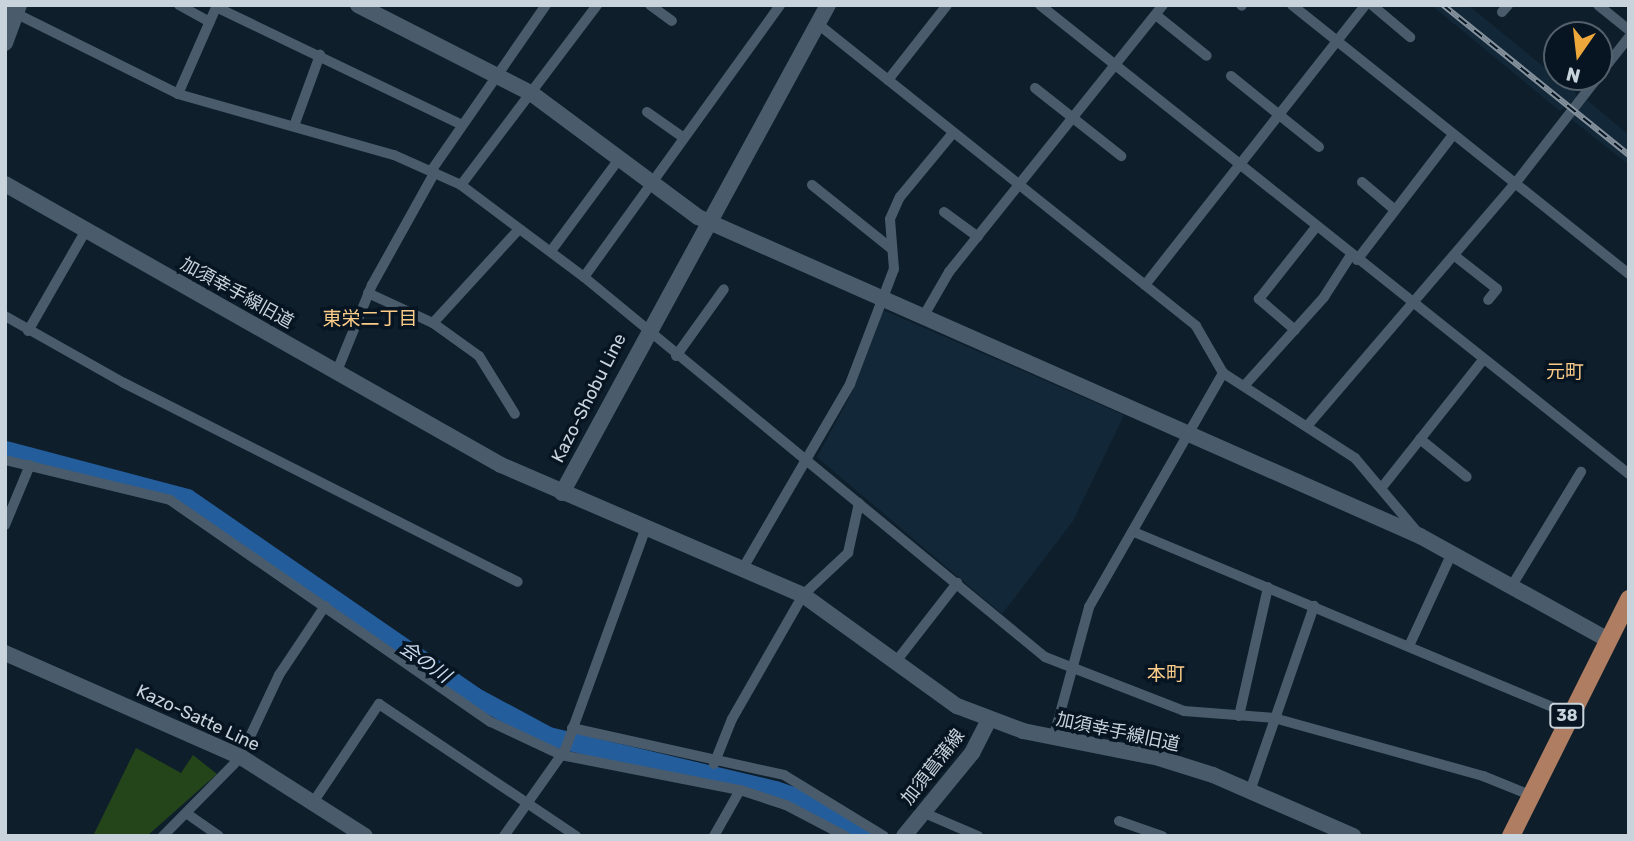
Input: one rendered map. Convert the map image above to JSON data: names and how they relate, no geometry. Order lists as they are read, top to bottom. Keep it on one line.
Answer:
{"streets":{"main road":["38"],"street":["加須幸手線旧道","Kazo-Shobu Line","Kazo-Satte Line","加須菖蒲線"]},"crossings":[["加須幸手線旧道","Kazo-Shobu Line"],["加須幸手線旧道","加須菖蒲線"]],"districts":["東栄二丁目","元町","本町"],"water":["会の川"],"north":"bottom"}
